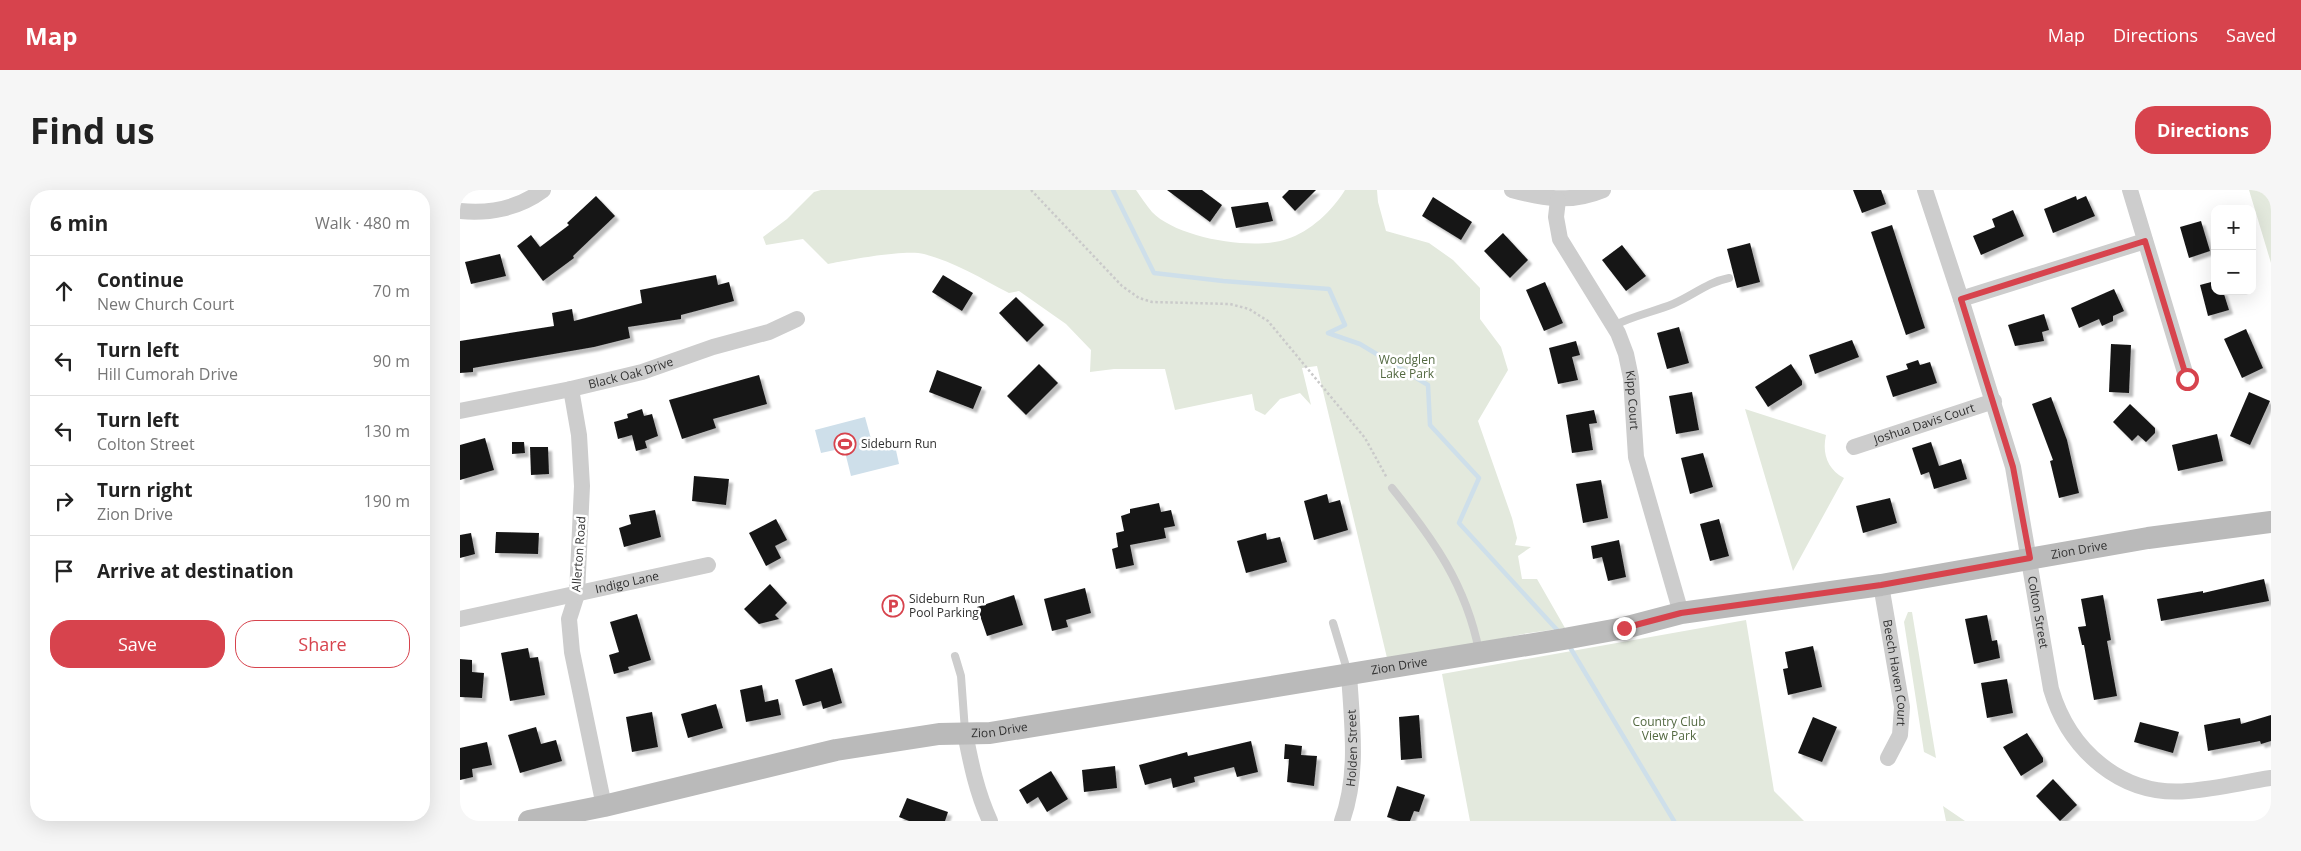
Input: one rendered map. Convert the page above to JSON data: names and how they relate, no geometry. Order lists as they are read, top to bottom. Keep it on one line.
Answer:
{"streets":{"main road":["Zion Drive"],"street":["Black Oak Drive","Kipp Court","Joshua Davis Court","Allerton Road","Indigo Lane","Colton Street","Beech Haven Court","Holden Street"]},"crossings":[["Black Oak Drive","Allerton Road"],["Kipp Court","Zion Drive"],["Joshua Davis Court","Colton Street"],["Zion Drive","Allerton Road"],["Zion Drive","Colton Street"],["Zion Drive","Beech Haven Court"],["Zion Drive","Holden Street"],["Allerton Road","Indigo Lane"]],"parks":["Woodglen Lake Park","Country Club View Park"],"places":{"sports":["Sideburn Run"],"parking":["Sideburn Run Pool Parking"]},"page":{"header":"Map","nav":["Map","Directions","Saved"],"buttons":["Directions",["Save","Share"]],"title":"Find us","heading":["6 min","Walk · 480 m"],"map_buttons":["+","−"],"list":[["Continue","New Church Court","70 m"],["Turn left","Hill Cumorah Drive","90 m"],["Turn left","Colton Street","130 m"],["Turn right","Zion Drive","190 m"],"Arrive at destination"]}}
